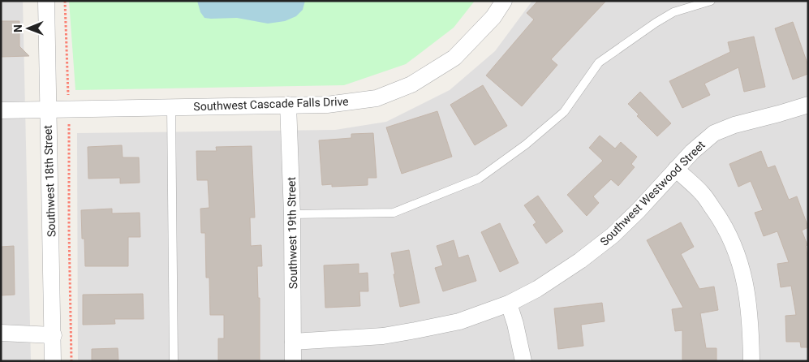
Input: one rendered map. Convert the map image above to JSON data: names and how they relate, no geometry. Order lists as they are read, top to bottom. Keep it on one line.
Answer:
{"streets":{"street":["Southwest Cascade Falls Drive","Southwest 18th Street","Southwest Westwood Street","Southwest 19th Street"]},"crossings":[["Southwest Cascade Falls Drive","Southwest 18th Street"],["Southwest Cascade Falls Drive","Southwest 19th Street"],["Southwest Westwood Street","Southwest 19th Street"]],"north":"left"}
